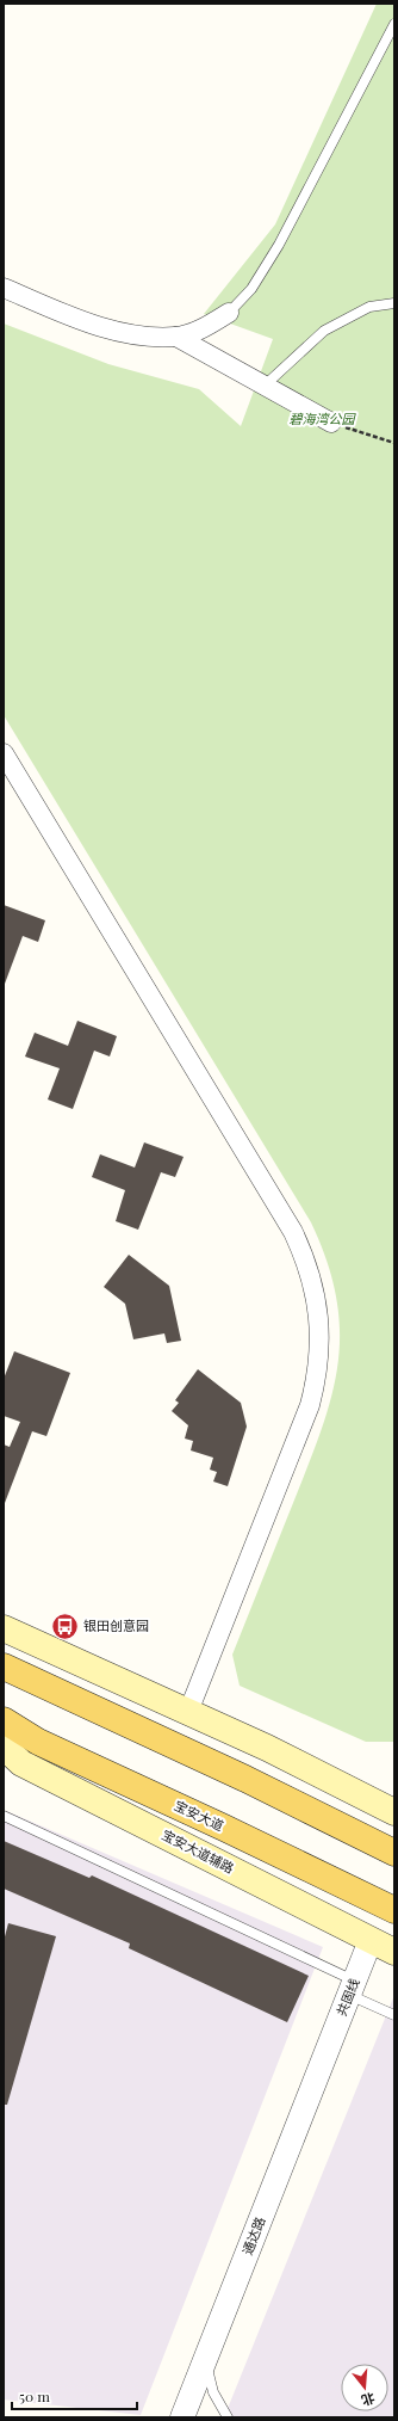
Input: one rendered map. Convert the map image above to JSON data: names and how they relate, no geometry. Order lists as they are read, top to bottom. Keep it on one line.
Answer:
{"streets":{"main road":["宝安大道","宝安大道辅路"],"street":["共固线","通达路"]},"crossings":[["宝安大道辅路","共固线"],["共固线","通达路"]],"parks":["碧海湾公园"],"places":{"bus stop":["银田创意园"]},"scale_bar":"50 m","north":"bottom"}
